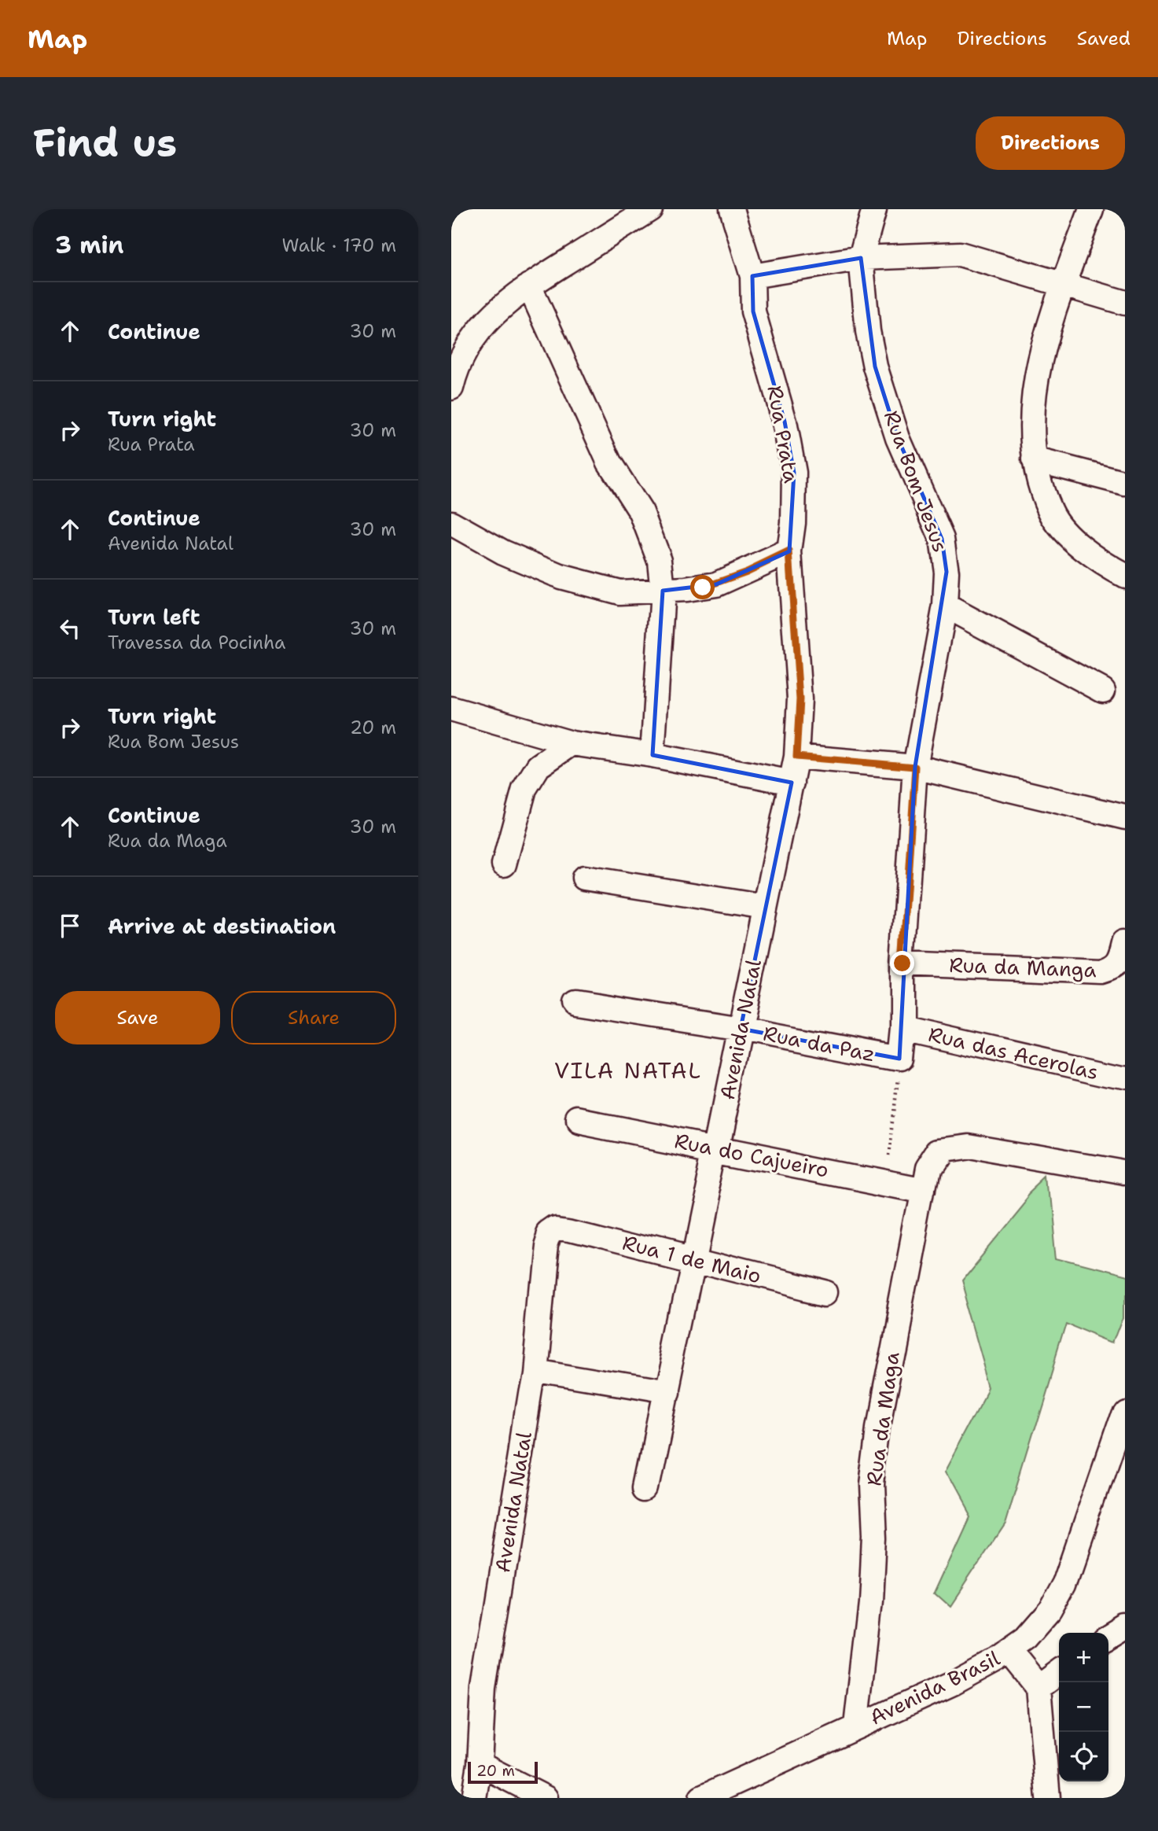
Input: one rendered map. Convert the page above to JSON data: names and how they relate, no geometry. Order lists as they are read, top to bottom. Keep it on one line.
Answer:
{"streets":{"street":["Rua Prata","Rua Bom Jesus","Rua da Manga","Avenida Natal","Rua da Paz","Rua das Acerolas","Rua do Cajueiro","Rua 1 de Maio","Rua da Maga","Avenida Brasil"]},"crossings":[["Rua Prata","Avenida Natal"],["Rua Bom Jesus","Rua da Manga"],["Avenida Natal","Rua da Paz"],["Avenida Natal","Rua do Cajueiro"],["Avenida Natal","Rua 1 de Maio"],["Rua do Cajueiro","Rua da Maga"],["Rua da Maga","Avenida Brasil"]],"districts":["VILA NATAL"],"scale_bar":"20 m","page":{"header":"Map","nav":["Map","Directions","Saved"],"buttons":["Directions",["Save","Share"]],"title":"Find us","heading":["3 min","Walk · 170 m"],"list":[["Continue","30 m"],["Turn right","Rua Prata","30 m"],["Continue","Avenida Natal","30 m"],["Turn left","Travessa da Pocinha","30 m"],["Turn right","Rua Bom Jesus","20 m"],["Continue","Rua da Maga","30 m"],"Arrive at destination"],"map_buttons":["+","−"],"scale":"20 m"}}
